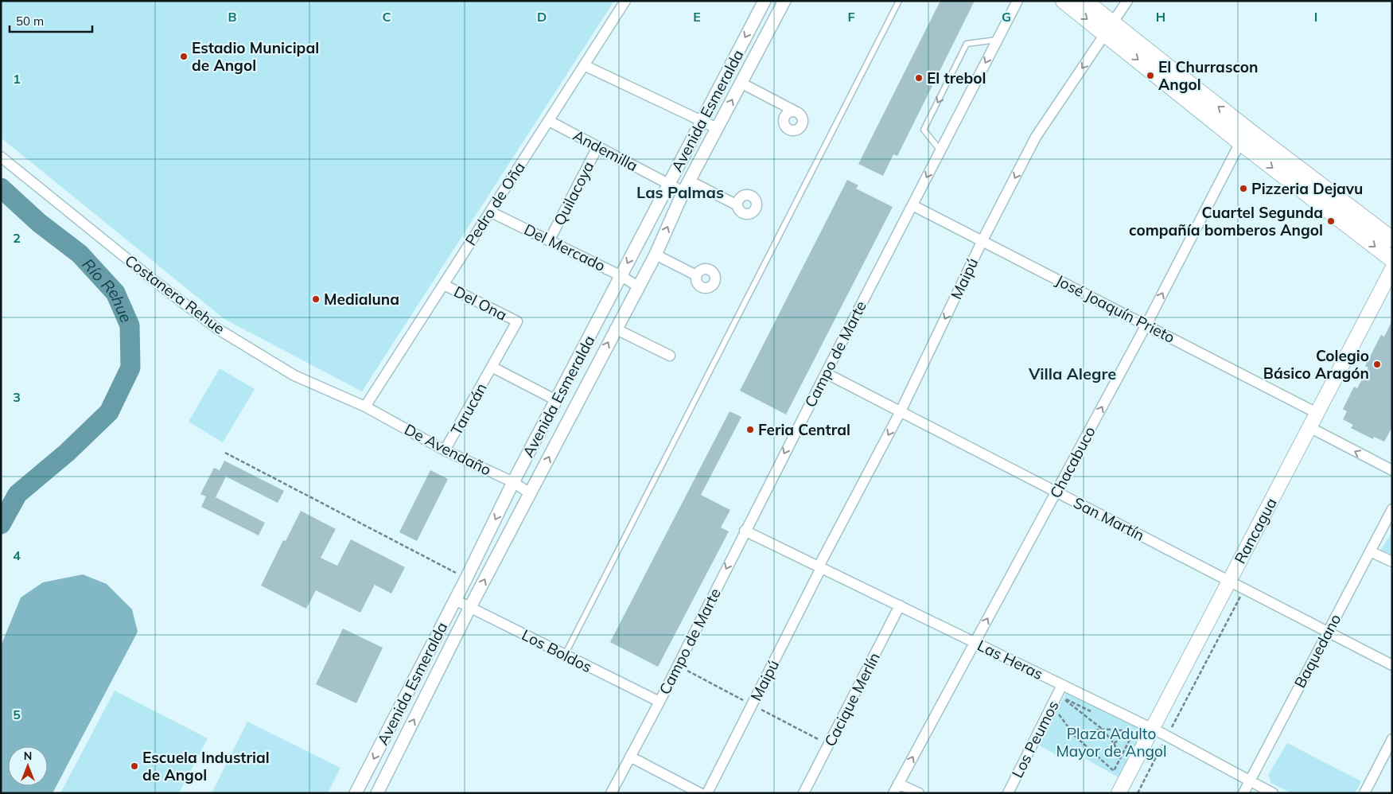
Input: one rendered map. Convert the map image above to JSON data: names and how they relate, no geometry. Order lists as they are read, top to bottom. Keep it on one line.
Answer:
{"streets":{"main road":["Rancagua"],"street":["Avenida Esmeralda","Andemilla","Quilacoya","Pedro de Oña","Del Mercado","Maipú","Costanera Rehue","Del Ona","José Joaquín Prieto","Campo de Marte","Tarucán","De Avendaño","Chacabuco","San Martín","Los Boldos","Baquedano","Las Heras","Cacique Merlín","Los Peumos"]},"crossings":[["Avenida Esmeralda","Andemilla"],["Avenida Esmeralda","Del Mercado"],["Avenida Esmeralda","De Avendaño"],["Avenida Esmeralda","Los Boldos"],["Andemilla","Quilacoya"],["Andemilla","Pedro de Oña"],["Quilacoya","Del Mercado"],["Pedro de Oña","Del Mercado"],["Pedro de Oña","Costanera Rehue"],["Pedro de Oña","Del Ona"],["Pedro de Oña","De Avendaño"],["Maipú","José Joaquín Prieto"],["Maipú","San Martín"],["Maipú","Las Heras"],["Costanera Rehue","De Avendaño"],["Del Ona","Tarucán"],["José Joaquín Prieto","Campo de Marte"],["José Joaquín Prieto","Chacabuco"],["José Joaquín Prieto","Rancagua"],["Campo de Marte","San Martín"],["Campo de Marte","Los Boldos"],["Campo de Marte","Las Heras"],["Tarucán","De Avendaño"],["Chacabuco","San Martín"],["Chacabuco","Las Heras"],["San Martín","Rancagua"],["San Martín","Baquedano"],["Rancagua","Las Heras"],["Baquedano","Las Heras"],["Las Heras","Cacique Merlín"],["Las Heras","Los Peumos"]],"one_way":["Maipú","Campo de Marte","Chacabuco"],"districts":["Las Palmas","Villa Alegre"],"water":["Río Rehue"],"parks":["Plaza Adulto Mayor de Angol"],"places":["Estadio Municipal de Angol","El Churrascon Angol","El trebol","Pizzeria Dejavu","Cuartel Segunda compañía bomberos Angol","Medialuna","Colegio Básico Aragón","Feria Central","Escuela Industrial de Angol"],"scale_bar":"50 m","north":"top","grid":{"columns":["B","C","D","E","F","G","H","I"],"rows":["1","2","3","4","5"]}}
